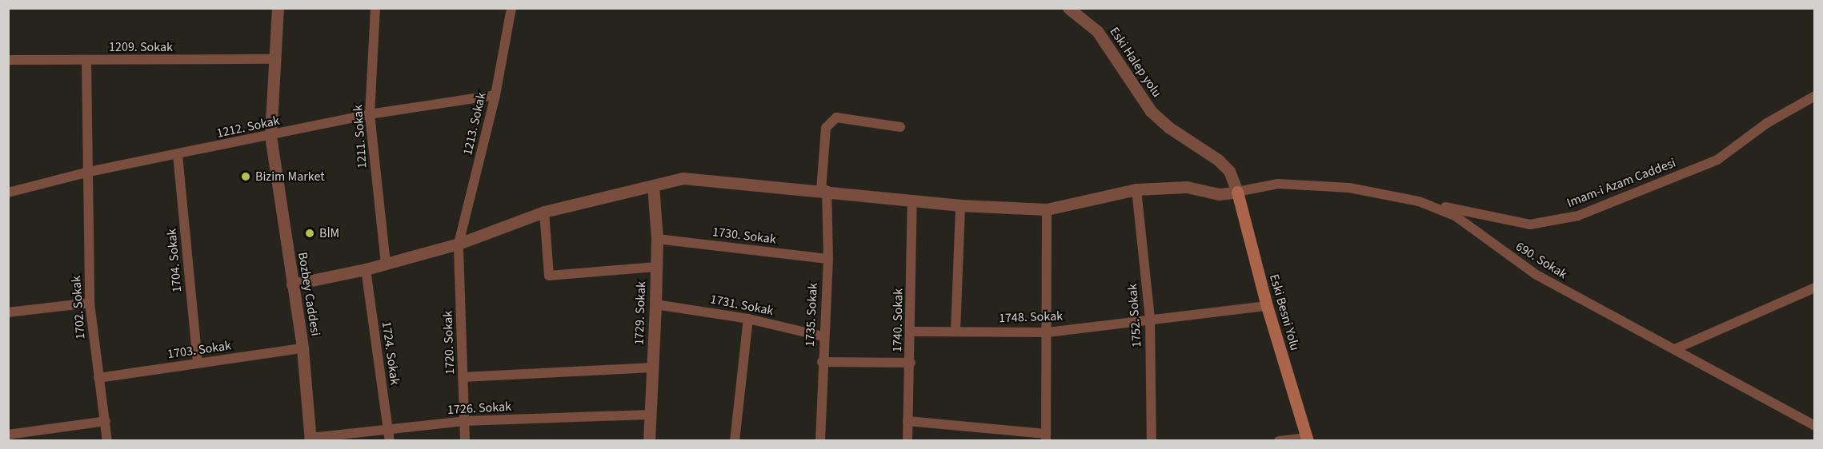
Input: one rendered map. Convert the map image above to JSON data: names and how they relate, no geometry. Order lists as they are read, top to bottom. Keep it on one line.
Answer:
{"streets":{"main road":["Eski Besni Yolu"],"street":["1209. Sokak","Eski Halep yolu","1213. Sokak","1212. Sokak","1211. Sokak","Imam-i Azam Caddesi","1730. Sokak","1704. Sokak","690. Sokak","Bozbey Caddesi","1731. Sokak","1702. Sokak","1729. Sokak","1735. Sokak","1752. Sokak","1748. Sokak","1740. Sokak","1720. Sokak","1703. Sokak","1724. Sokak","1726. Sokak"]},"crossings":[["1209. Sokak","Bozbey Caddesi"],["1209. Sokak","1702. Sokak"],["Eski Halep yolu","690. Sokak"],["Eski Halep yolu","Eski Besni Yolu"],["1213. Sokak","1212. Sokak"],["1213. Sokak","1720. Sokak"],["1212. Sokak","1211. Sokak"],["1212. Sokak","1704. Sokak"],["1212. Sokak","Bozbey Caddesi"],["1212. Sokak","1702. Sokak"],["Imam-i Azam Caddesi","690. Sokak"],["1730. Sokak","1729. Sokak"],["1730. Sokak","1735. Sokak"],["1704. Sokak","1703. Sokak"],["690. Sokak","Eski Besni Yolu"],["Bozbey Caddesi","1703. Sokak"],["Bozbey Caddesi","1726. Sokak"],["1731. Sokak","1729. Sokak"],["1731. Sokak","1735. Sokak"],["1702. Sokak","1703. Sokak"],["Eski Besni Yolu","1748. Sokak"],["1729. Sokak","1726. Sokak"],["1752. Sokak","1748. Sokak"],["1748. Sokak","1740. Sokak"],["1720. Sokak","1726. Sokak"],["1724. Sokak","1726. Sokak"]],"places":["Bizim Market","BİM"]}
